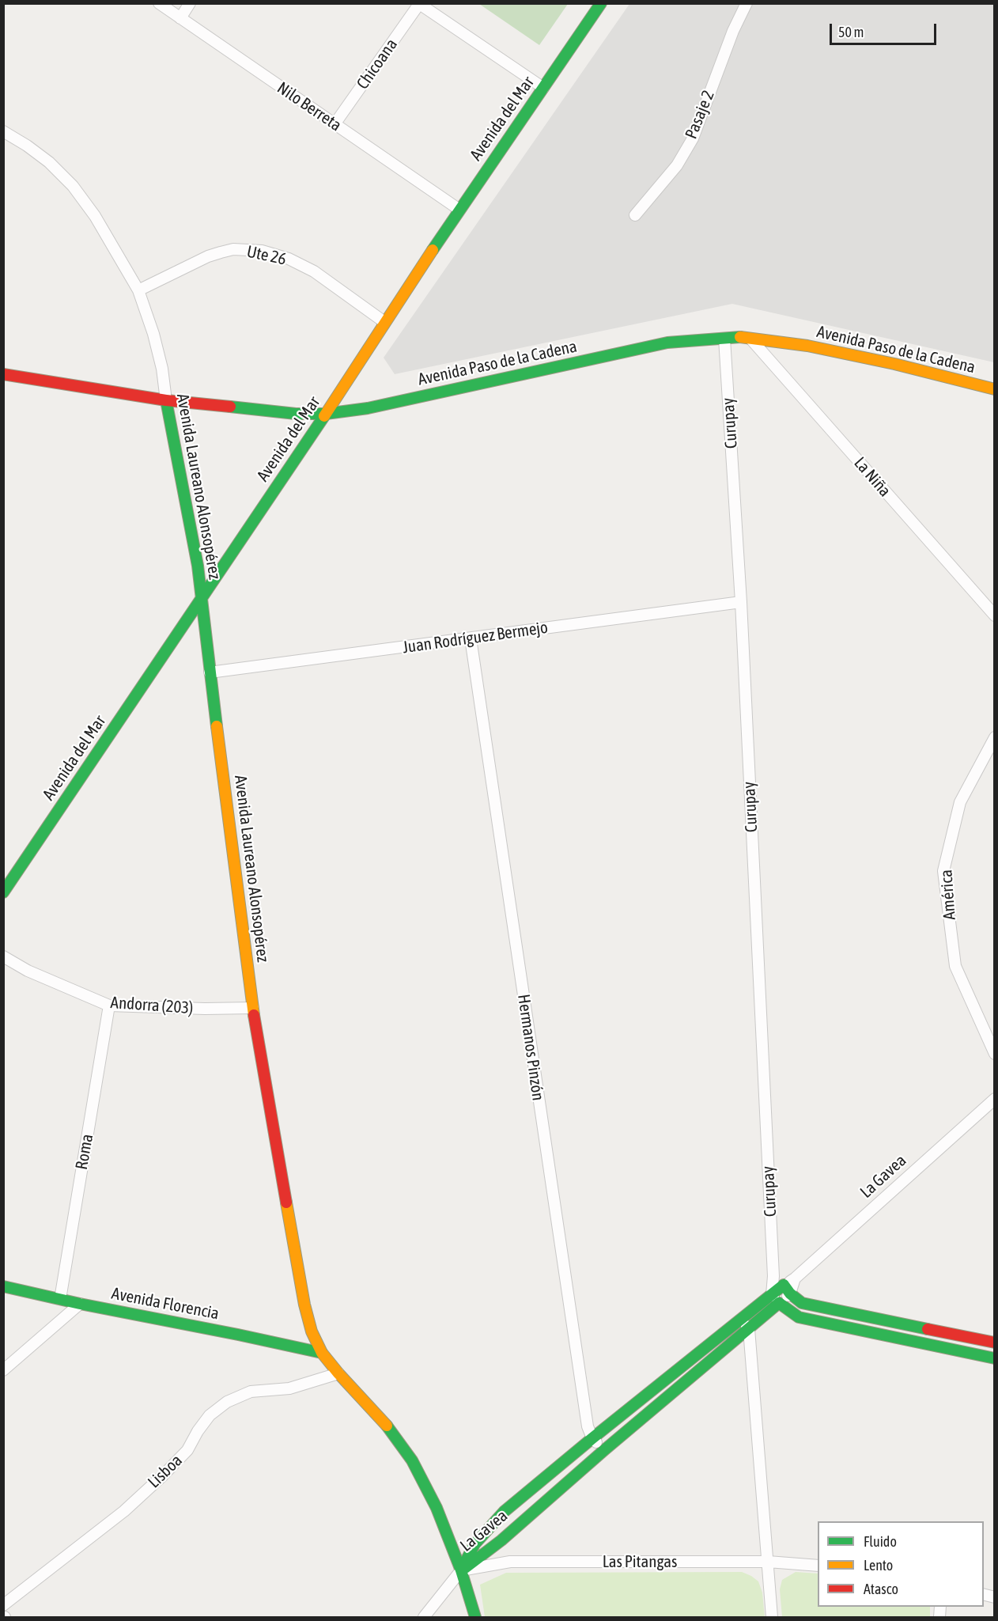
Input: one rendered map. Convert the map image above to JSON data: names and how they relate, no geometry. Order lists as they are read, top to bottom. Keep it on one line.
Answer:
{"streets":{"street":["Chicoana","Nilo Berreta","Pasaje 2","Avenida del Mar","Ute 26","Avenida Paso de la Cadena","Curupay","La Niña","Avenida Laureano Alonsopérez","Juan Rodríguez Bermejo","América","Andorra (203)","Hermanos Pinzón","Roma","La Gavea","Avenida Florencia","Lisboa","Las Pitangas"]},"crossings":[["Chicoana","Nilo Berreta"],["Nilo Berreta","Avenida del Mar"],["Avenida del Mar","Ute 26"],["Avenida del Mar","Avenida Paso de la Cadena"],["Avenida del Mar","Avenida Laureano Alonsopérez"],["Ute 26","Avenida Laureano Alonsopérez"],["Avenida Paso de la Cadena","Curupay"],["Avenida Paso de la Cadena","La Niña"],["Avenida Paso de la Cadena","Avenida Laureano Alonsopérez"],["Curupay","Juan Rodríguez Bermejo"],["Curupay","La Gavea"],["Avenida Laureano Alonsopérez","Juan Rodríguez Bermejo"],["Avenida Laureano Alonsopérez","Andorra (203)"],["Avenida Laureano Alonsopérez","La Gavea"],["Avenida Laureano Alonsopérez","Avenida Florencia"],["Avenida Laureano Alonsopérez","Lisboa"],["Avenida Laureano Alonsopérez","Las Pitangas"],["Juan Rodríguez Bermejo","Hermanos Pinzón"],["Andorra (203)","Roma"],["Hermanos Pinzón","La Gavea"],["Roma","Avenida Florencia"],["La Gavea","Las Pitangas"]],"legend":["Fluido","Lento","Atasco"],"scale_bar":"50 m"}
